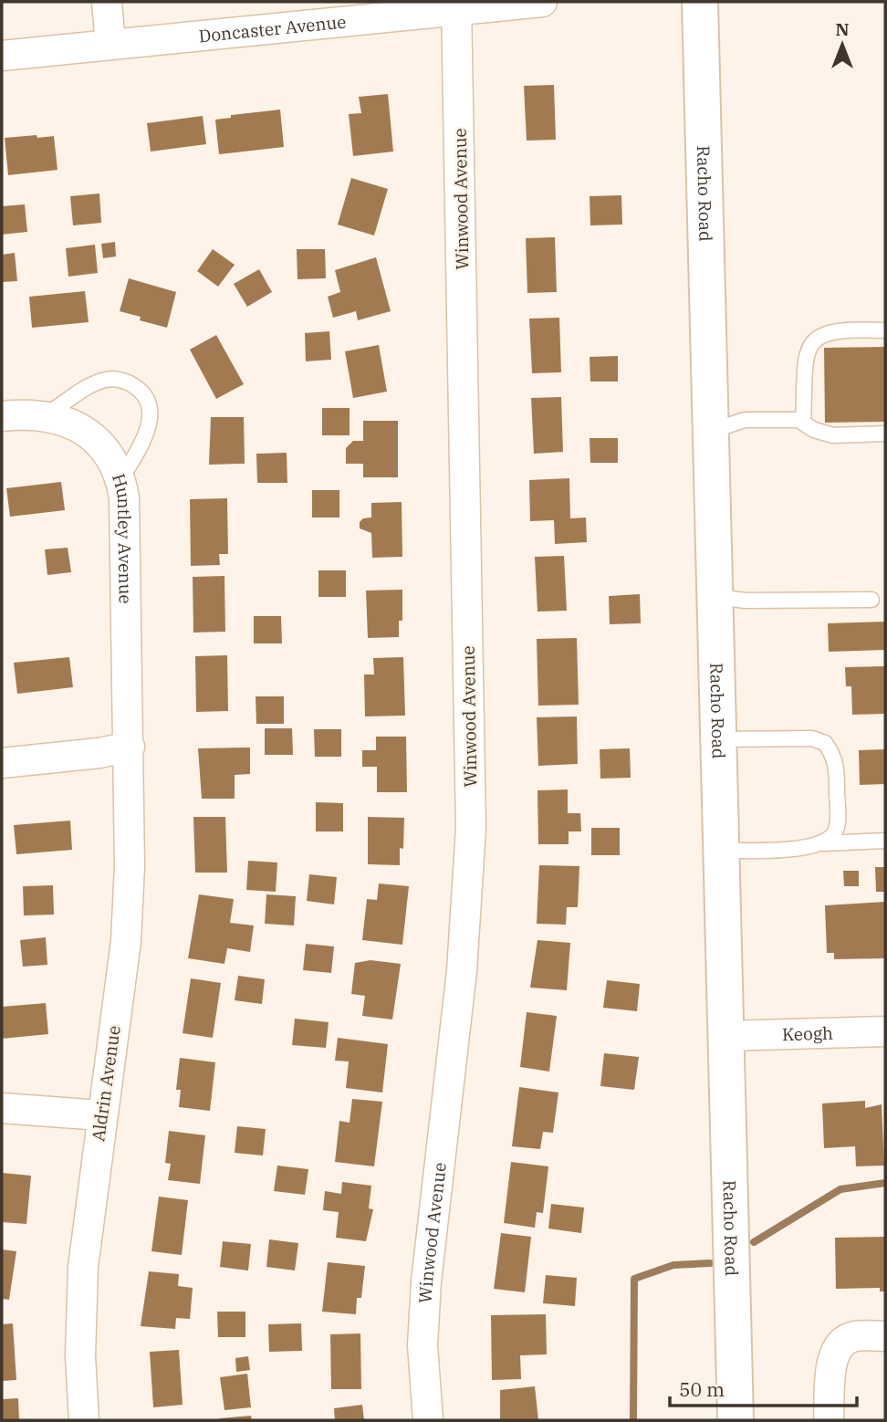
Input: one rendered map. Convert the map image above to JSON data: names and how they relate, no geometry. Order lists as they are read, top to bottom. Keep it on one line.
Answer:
{"streets":{"street":["Doncaster Avenue","Racho Road","Winwood Avenue","Huntley Avenue","Keogh","Aldrin Avenue"]},"crossings":[["Doncaster Avenue","Winwood Avenue"],["Racho Road","Keogh"],["Huntley Avenue","Aldrin Avenue"]],"scale_bar":"50 m","north":"top"}
